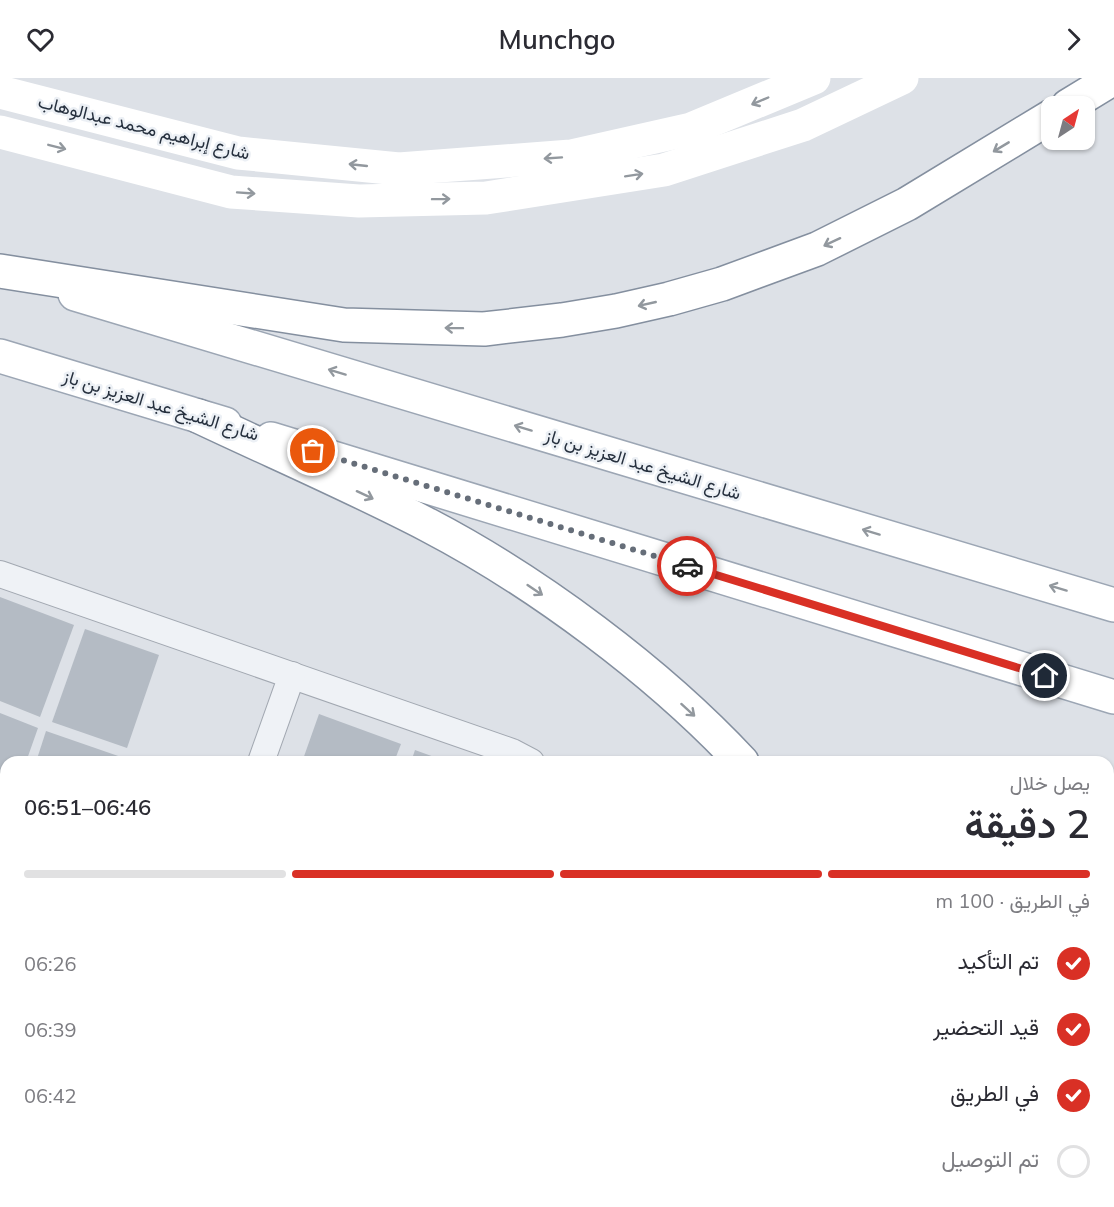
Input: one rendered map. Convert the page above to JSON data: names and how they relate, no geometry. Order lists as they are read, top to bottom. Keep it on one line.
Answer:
{"streets":{"main road":["شارع إبراهيم محمد عبدالوهاب","شارع الشيخ عبد العزيز بن باز"]},"north":"top right","page":{"header":"Munchgo","heading":["2 دقيقة","يصل خلال","06:46–06:51"],"bar":"في الطريق · 100 m","list":[["تم التأكيد","06:26"],["قيد التحضير","06:39"],["في الطريق","06:42"],"تم التوصيل"]}}
